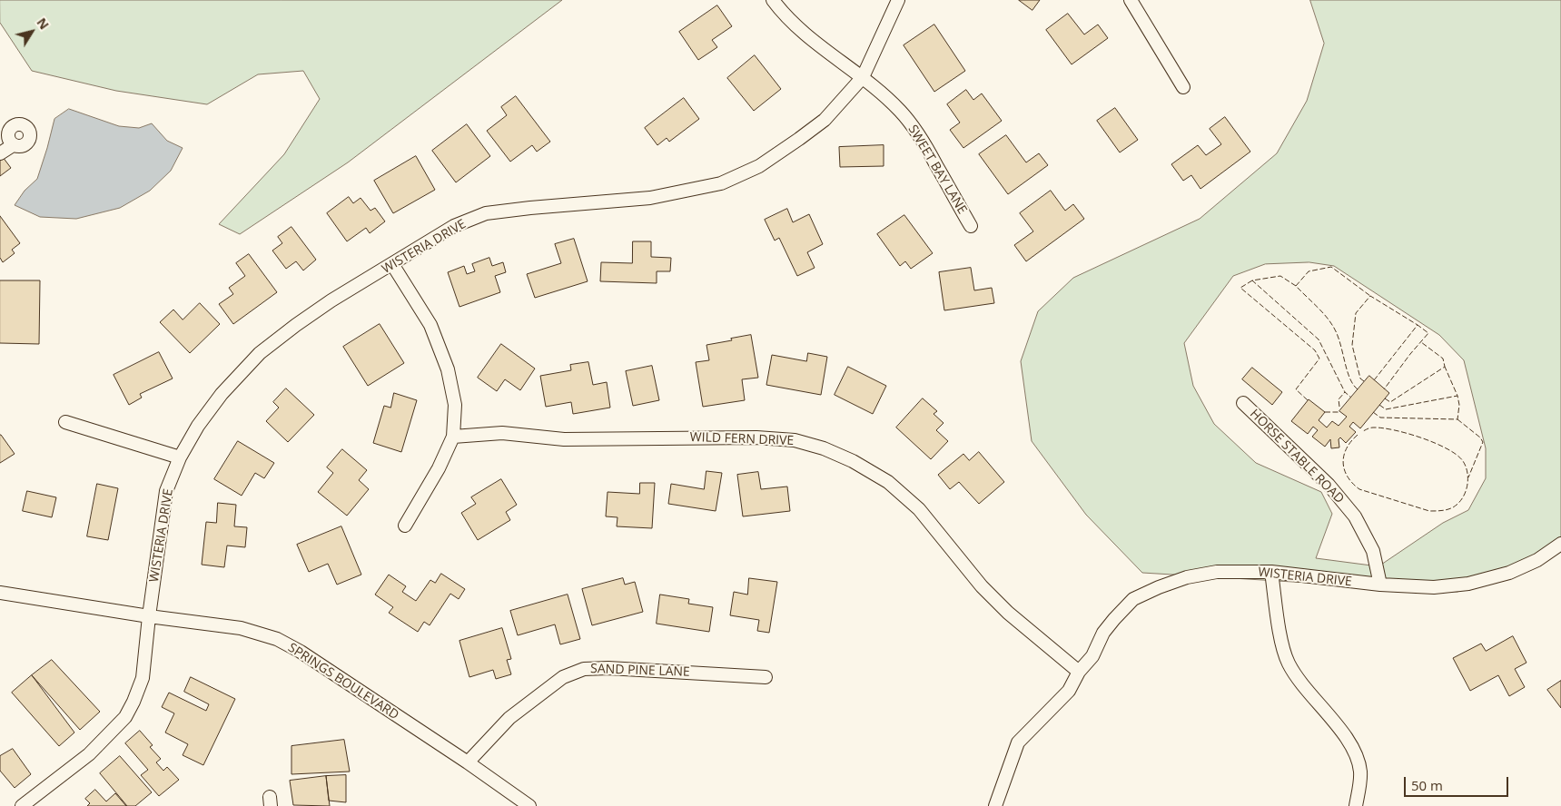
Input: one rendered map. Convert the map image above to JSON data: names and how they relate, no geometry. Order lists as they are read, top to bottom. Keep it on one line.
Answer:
{"streets":{"street":["SWEET BAY LANE","WISTERIA DRIVE","WILD FERN DRIVE","HORSE STABLE ROAD","SAND PINE LANE","SPRINGS BOULEVARD"]},"crossings":[["SWEET BAY LANE","WISTERIA DRIVE"],["WISTERIA DRIVE","WILD FERN DRIVE"],["WISTERIA DRIVE","HORSE STABLE ROAD"],["WISTERIA DRIVE","SPRINGS BOULEVARD"],["SAND PINE LANE","SPRINGS BOULEVARD"]],"scale_bar":"50 m","north":"top right"}
